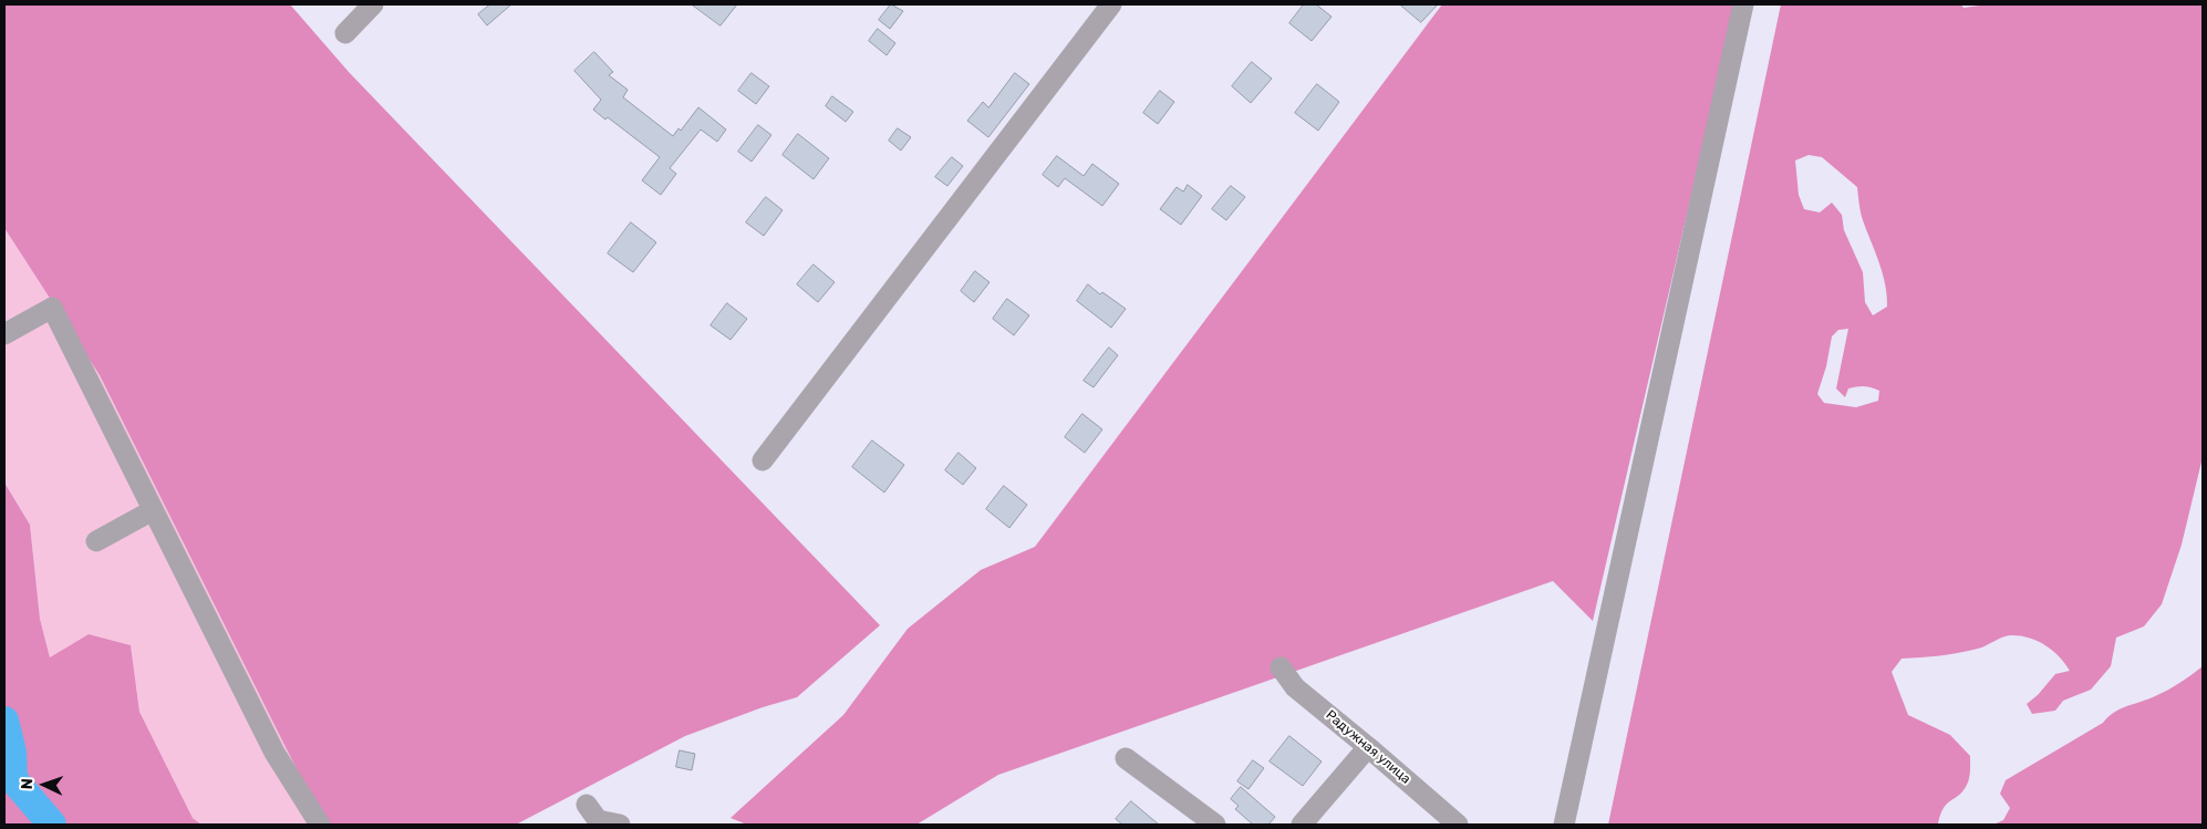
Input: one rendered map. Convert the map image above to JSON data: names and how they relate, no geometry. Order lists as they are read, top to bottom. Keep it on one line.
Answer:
{"streets":{"street":["Радужная улица"]},"north":"left"}
